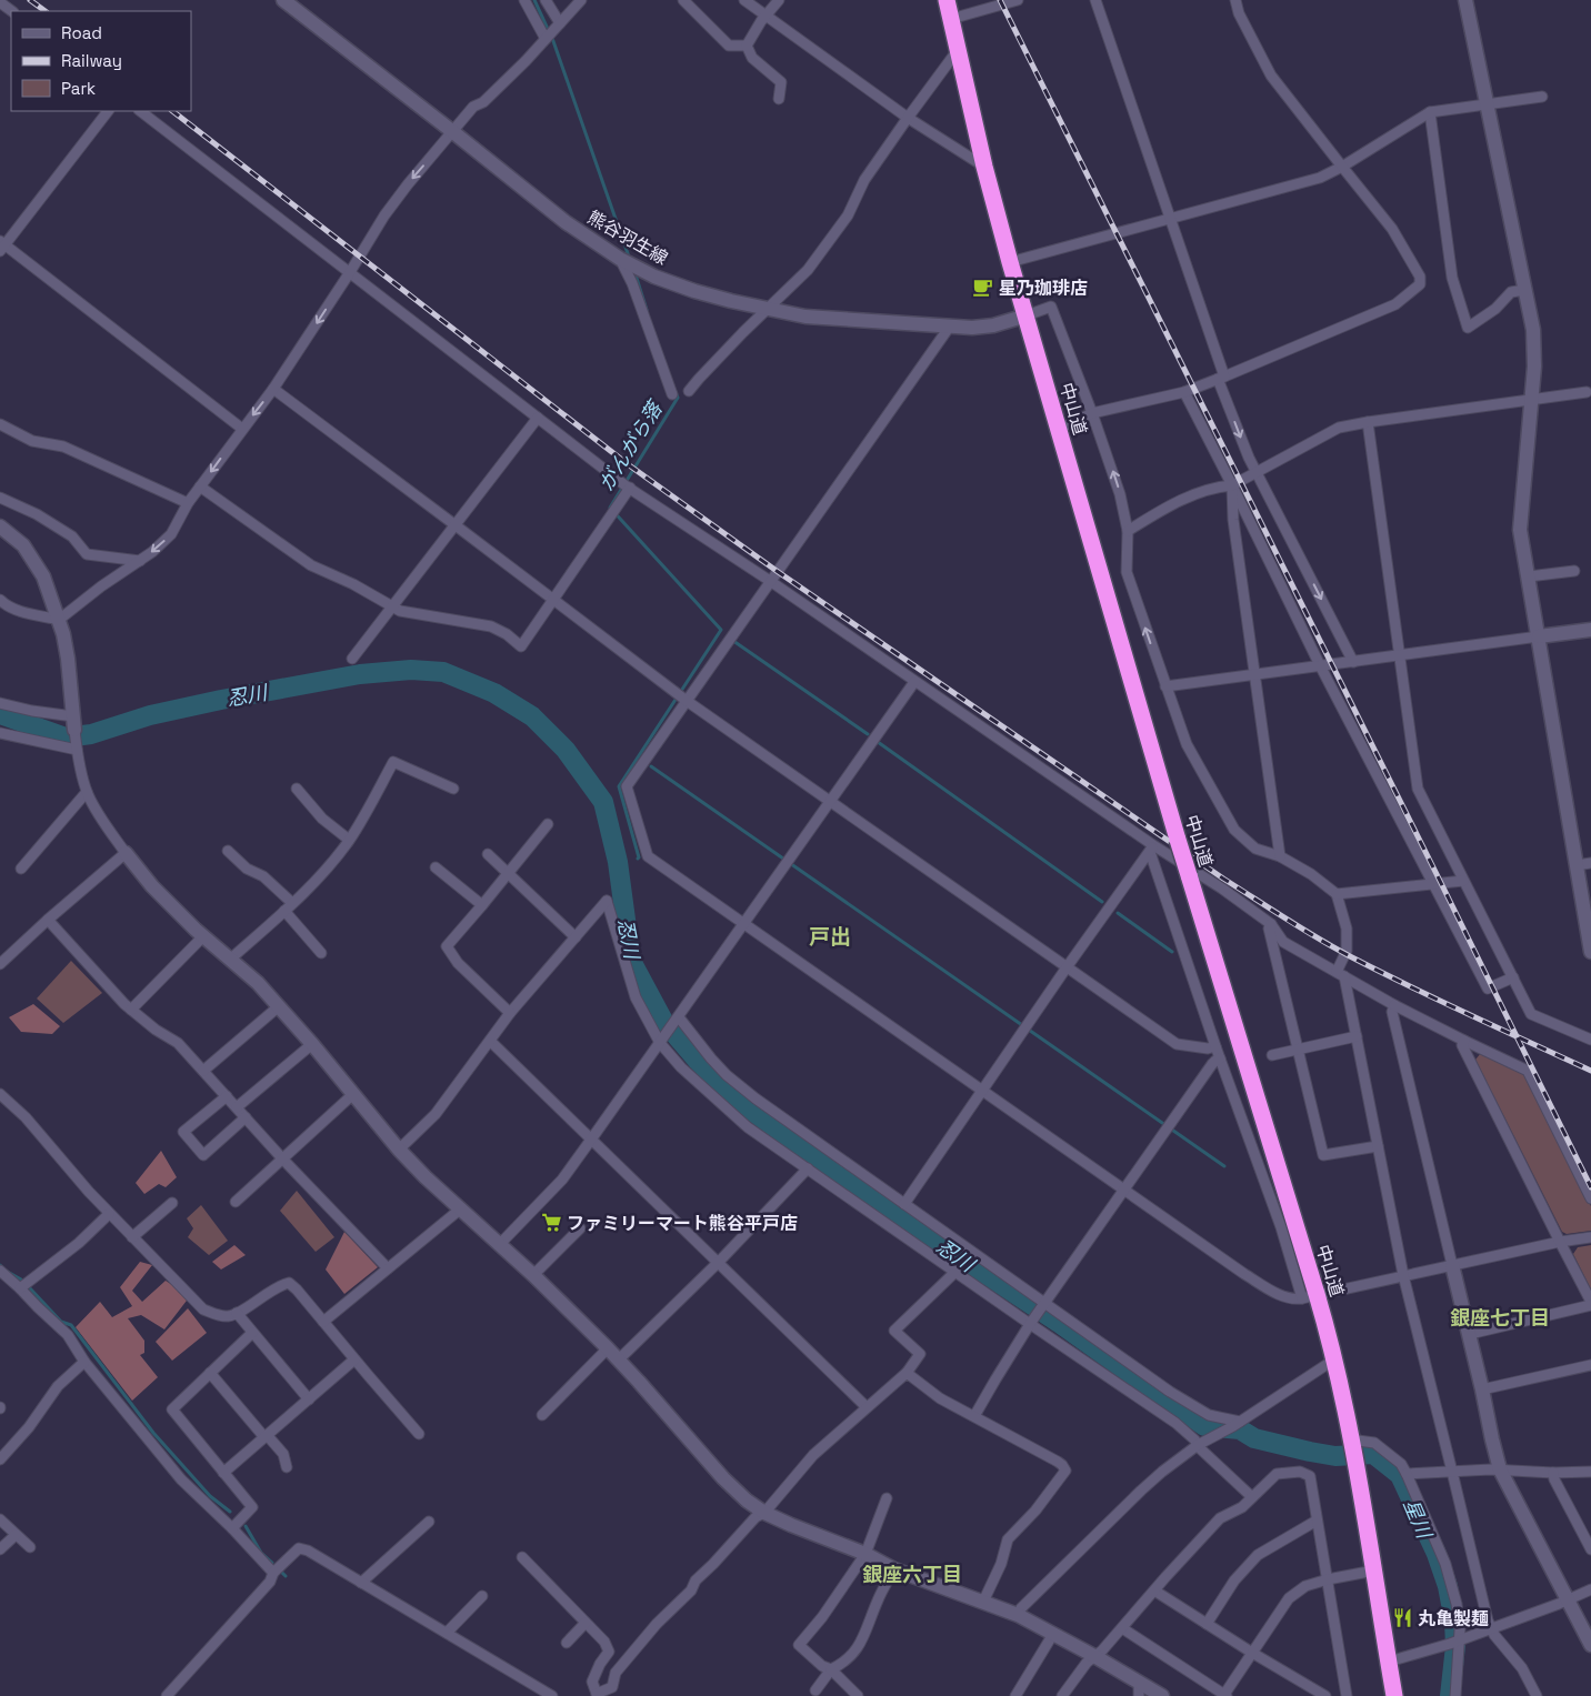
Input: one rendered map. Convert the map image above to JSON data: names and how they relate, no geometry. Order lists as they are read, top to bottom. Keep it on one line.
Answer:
{"streets":{"highway":["中山道"],"street":["熊谷羽生線"]},"crossings":[["熊谷羽生線","中山道"]],"districts":["戸出","銀座七丁目","銀座六丁目"],"water":["がんがら落","忍川","星川"],"places":{"cafe":["星乃珈琲店"],"supermarket":["ファミリーマート熊谷平戸店"],"restaurant":["丸亀製麺"]},"legend":["Road","Railway","Park"]}
